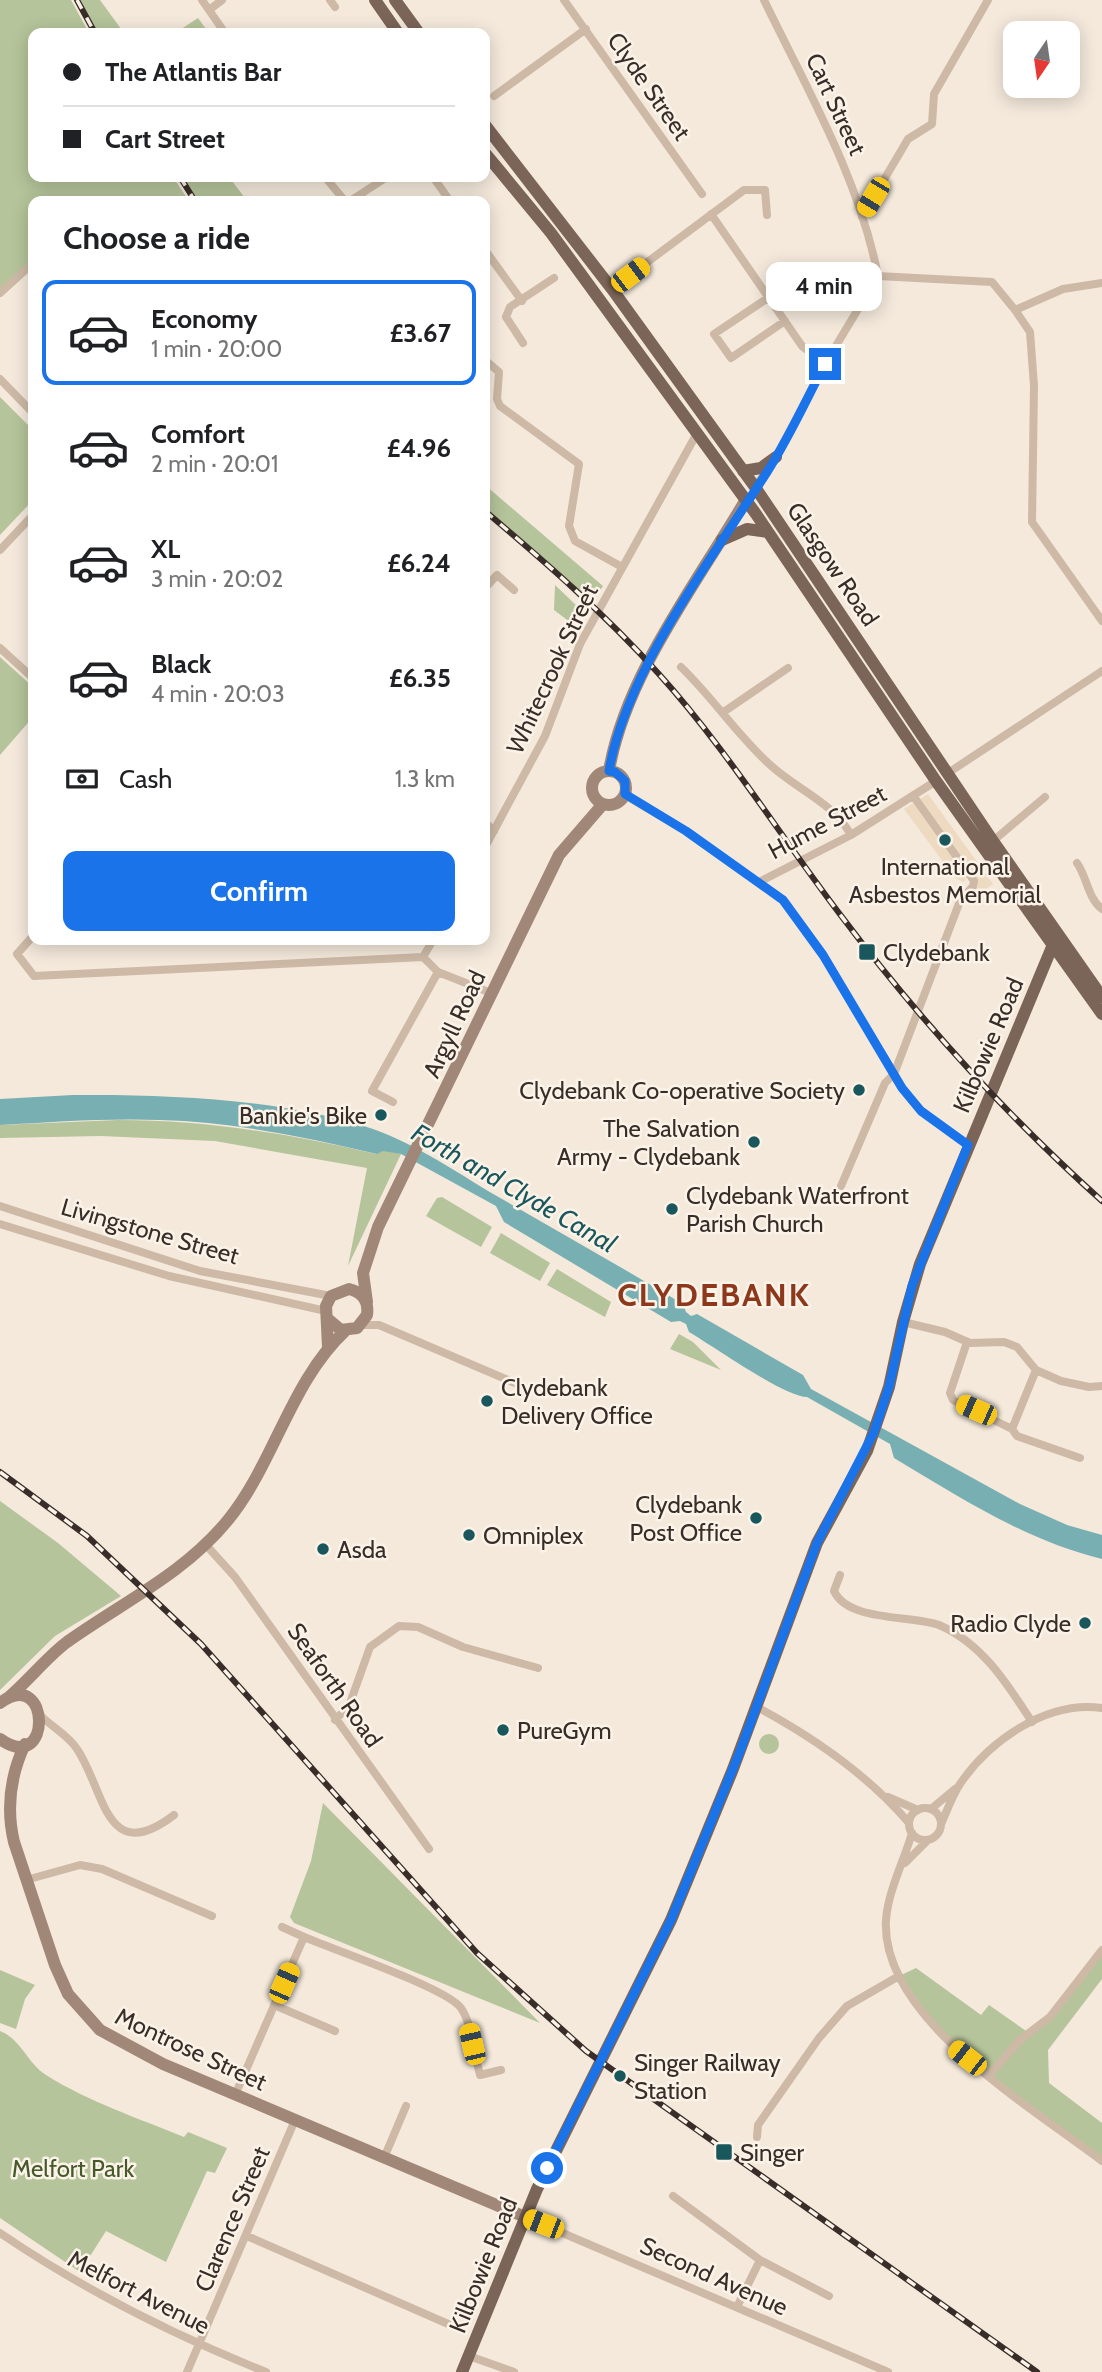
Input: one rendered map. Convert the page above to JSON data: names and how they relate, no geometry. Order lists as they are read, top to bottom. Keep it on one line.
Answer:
{"streets":{"main road":["Glasgow Road","Kilbowie Road"],"street":["Clyde Street","Cart Street","Whitecrook Street","Hume Street","Argyll Road","Livingstone Street","Seaforth Road","Montrose Street","Clarence Street","Second Avenue","Melfort Avenue"]},"crossings":[["Glasgow Road","Whitecrook Street"],["Glasgow Road","Hume Street"],["Glasgow Road","Kilbowie Road"],["Argyll Road","Livingstone Street"],["Kilbowie Road","Montrose Street"],["Kilbowie Road","Second Avenue"],["Montrose Street","Clarence Street"],["Montrose Street","Second Avenue"],["Clarence Street","Melfort Avenue"]],"districts":["CLYDEBANK"],"water":["Forth and Clyde Canal"],"parks":["Melfort Park"],"places":{"other":["International Asbestos Memorial","Clydebank Co-operative Society","Bankie's Bike","The Salvation Army - Clydebank","Clydebank Waterfront Parish Church","Clydebank Delivery Office","Clydebank Post Office","Omniplex","Asda","Radio Clyde","PureGym","Singer Railway Station"],"transit":["Clydebank","Singer"]},"north":"bottom","page":{"banner":["The Atlantis Bar","Cart Street"],"heading":"Choose a ride","bubble":"4 min","list":[{"name":"Economy","note":"1 min · 20:00","value":"£3.67"},{"name":"Comfort","note":"2 min · 20:01","value":"£4.96"},{"name":"XL","note":"3 min · 20:02","value":"£6.24"},{"name":"Black","note":"4 min · 20:03","value":"£6.35"}],"pay":["Cash","1.3 km"],"buttons":"Confirm"}}
